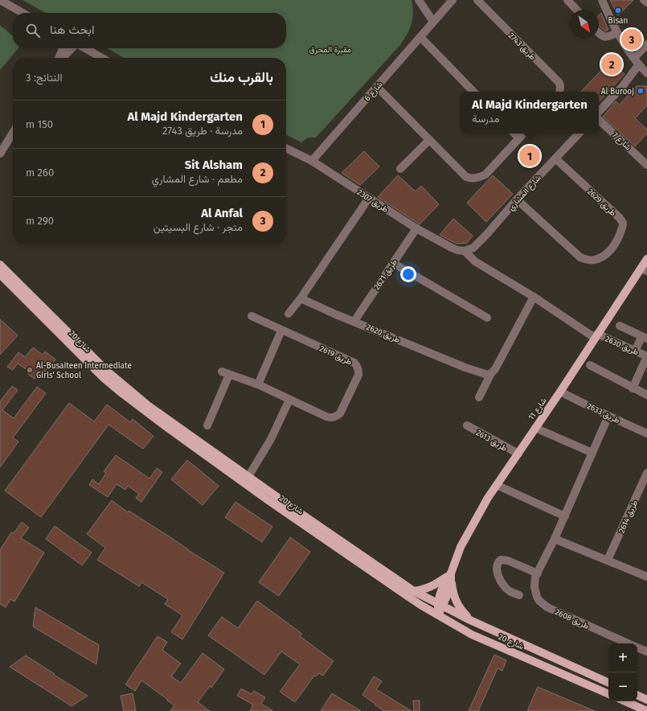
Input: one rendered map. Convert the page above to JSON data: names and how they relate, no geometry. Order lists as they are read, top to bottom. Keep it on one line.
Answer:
{"streets":{"main road":["شارع 20","شارع 11"],"street":["طريق 2743","شارع 6","شارع 7","شارع المشاري","طريق 2307","طريق 2629","طريق 2621","طريق 2620","طريق 2630","طريق 2619","طريق 2633","طريق 2613","طريق 2614","طريق 2608"]},"crossings":[["شارع 6","طريق 2307"],["شارع المشاري","طريق 2307"],["شارع المشاري","طريق 2629"],["شارع المشاري","طريق 2630"],["طريق 2307","طريق 2621"],["طريق 2307","طريق 2630"],["طريق 2621","طريق 2620"],["شارع 20","شارع 11"],["طريق 2630","شارع 11"],["شارع 11","طريق 2633"],["شارع 11","طريق 2613"],["طريق 2633","طريق 2608"]],"parks":["مقبرة المحرق"],"places":["Bisan","Al Burooj","Al-Busaiteen Intermediate Girls' School"],"north":"bottom right","page":{"search":"ابحث هنا","pins":["3","2","1"],"heading":["بالقرب منك","النتائج: 3"],"popup":["Al Majd Kindergarten","مدرسة"],"list":[{"mark":"1","name":"Al Majd Kindergarten","note":"مدرسة · طريق 2743","value":"150 m"},{"mark":"2","name":"Sit Alsham","note":"مطعم · شارع المشاري","value":"260 m"},{"mark":"3","name":"Al Anfal","note":"متجر · شارع البسيتين","value":"290 m"}],"map_buttons":["+","−"]}}
